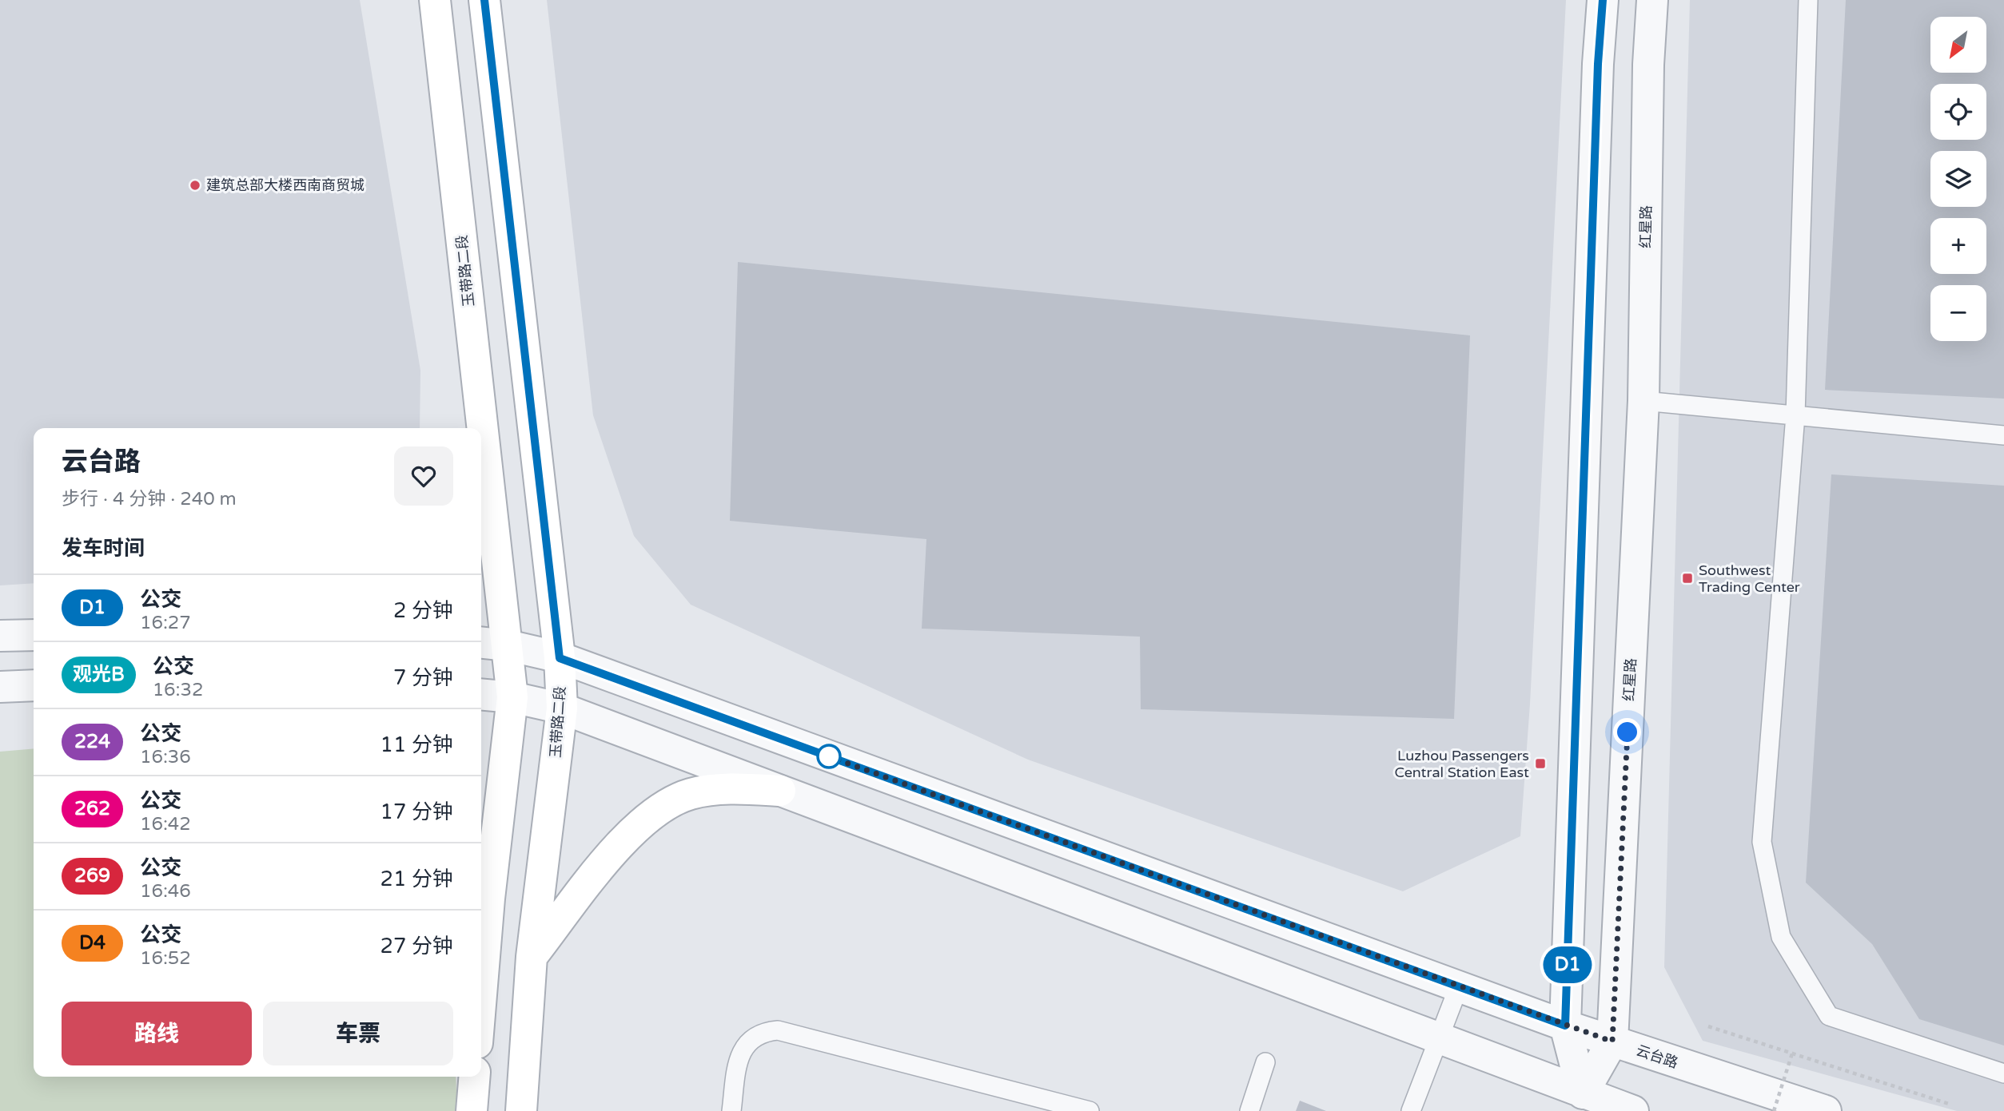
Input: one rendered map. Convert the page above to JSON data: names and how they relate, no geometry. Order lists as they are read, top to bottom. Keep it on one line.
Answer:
{"streets":{"main road":["玉带路二段"],"street":["红星路","云台路"]},"crossings":[["红星路","云台路"],["玉带路二段","云台路"]],"places":{"other":["建筑总部大楼西南商贸城"],"transit":["Southwest Trading Center","Luzhou Passengers Central Station East"]},"lines":["bus line D1"],"north":"bottom left","page":{"on_map":"D1","map_buttons":["+","−"],"heading":[["云台路","步行 · 4 分钟 · 240 m"],"发车时间"],"list":[{"mark":"D1","name":"公交","note":"16:27","value":"2 分钟"},{"mark":"观光B","name":"公交","note":"16:32","value":"7 分钟"},{"mark":"224","name":"公交","note":"16:36","value":"11 分钟"},{"mark":"262","name":"公交","note":"16:42","value":"17 分钟"},{"mark":"269","name":"公交","note":"16:46","value":"21 分钟"},{"mark":"D4","name":"公交","note":"16:52","value":"27 分钟"}],"buttons":["路线","车票"]}}
